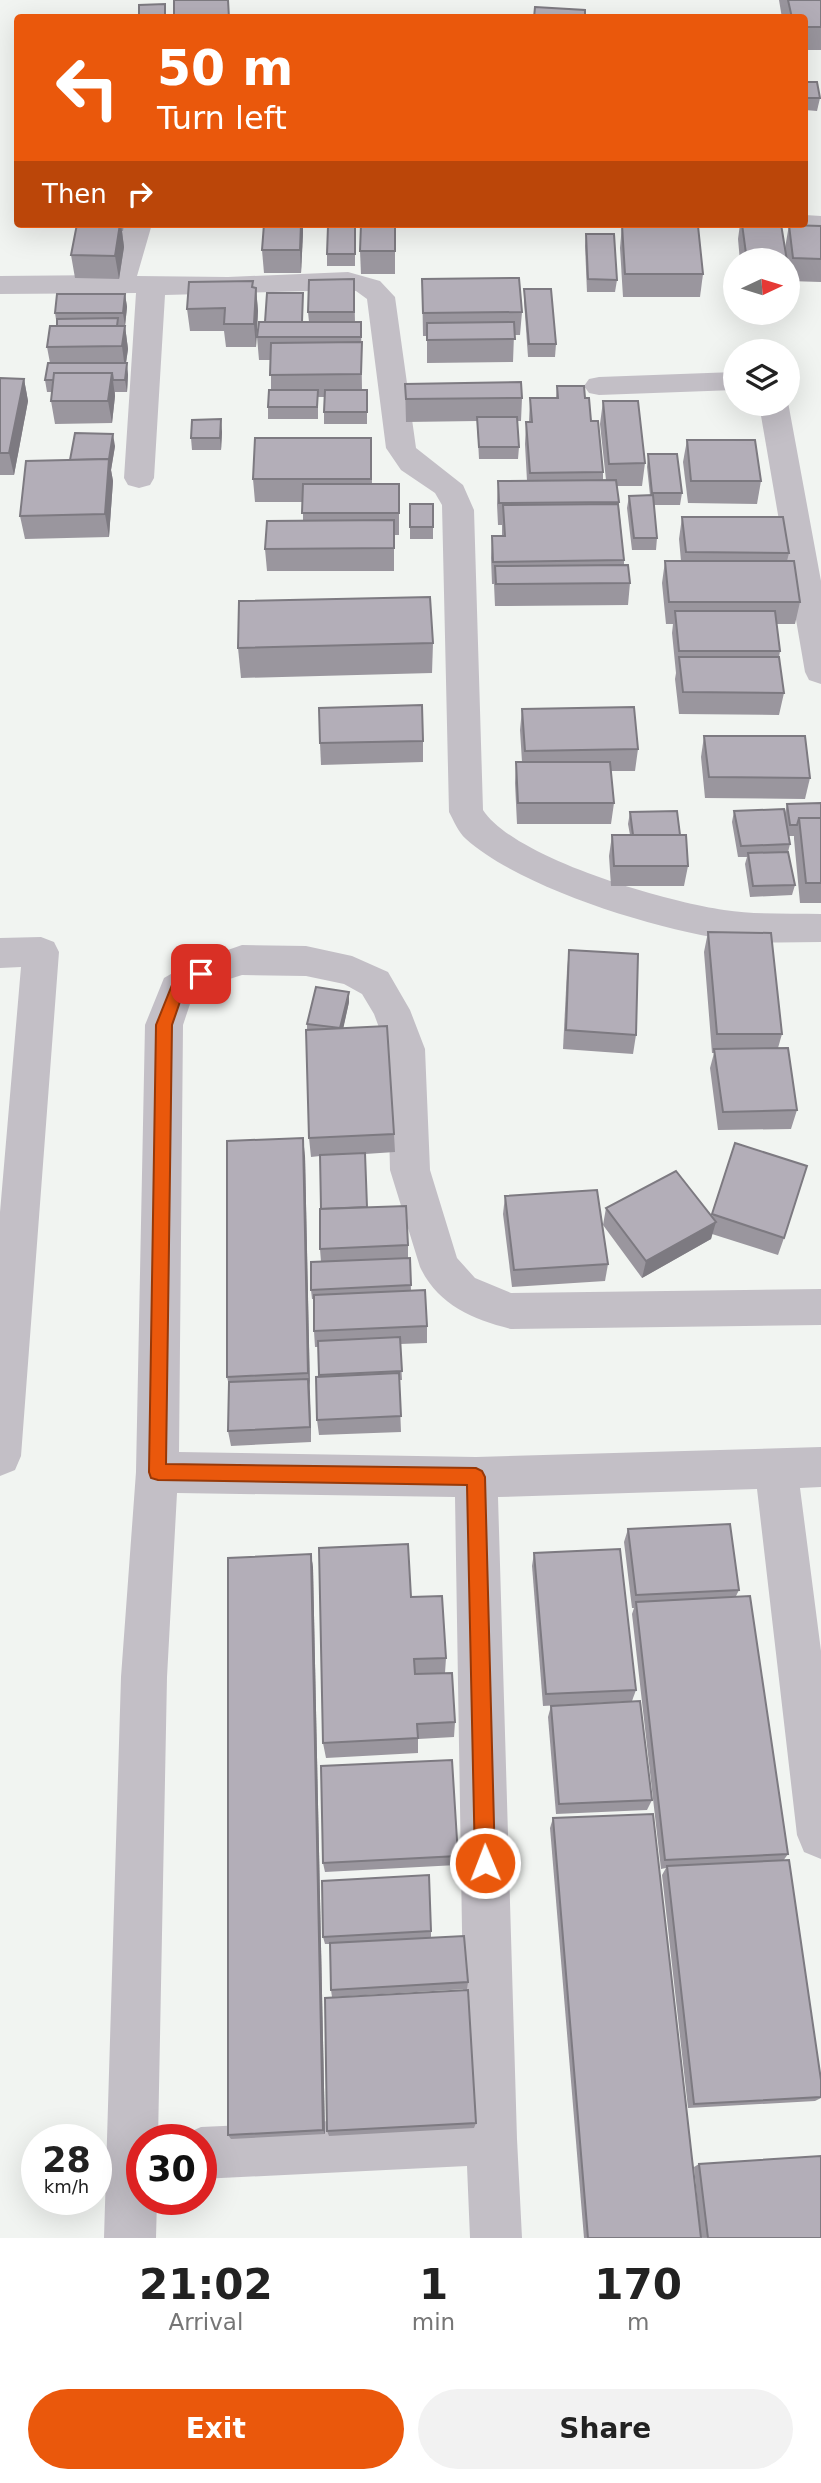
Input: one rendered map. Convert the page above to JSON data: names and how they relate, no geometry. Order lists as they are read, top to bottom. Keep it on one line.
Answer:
{"north":"right","page":{"turn":["50 m","Turn left"],"then":"Then","speed":"28 km/h","limit":"30","eta":["21:02","Arrival","1","min","170","m"],"buttons":["Exit","Share"]}}
